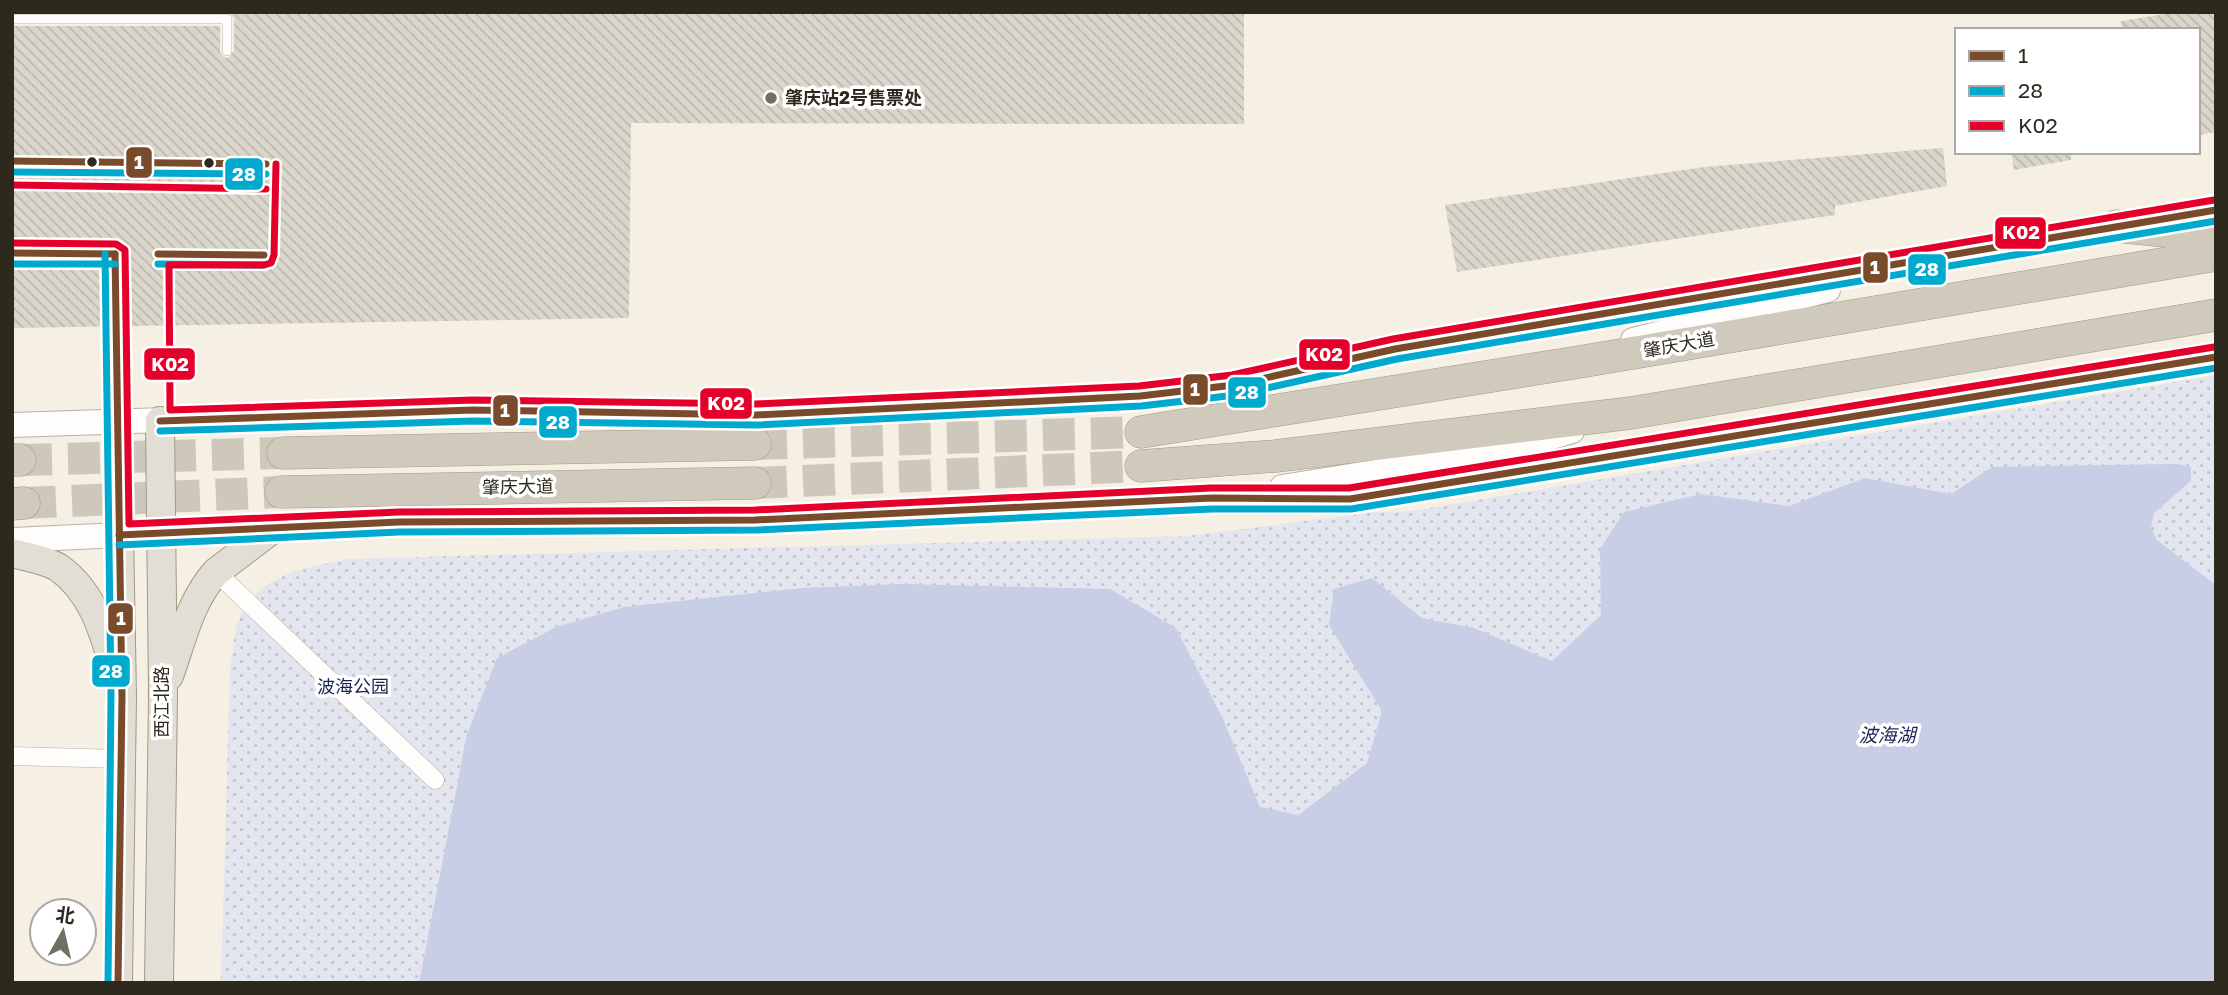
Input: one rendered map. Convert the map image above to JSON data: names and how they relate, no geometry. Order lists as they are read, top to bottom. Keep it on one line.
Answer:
{"streets":{"highway":["肇庆大道"],"main road":["西江北路"]},"water":["波海湖"],"parks":["波海公园"],"places":["肇庆站2号售票处"],"lines":["transit line 1","transit line K02","transit line 28"],"legend":["1","28","K02"],"north":"top"}
